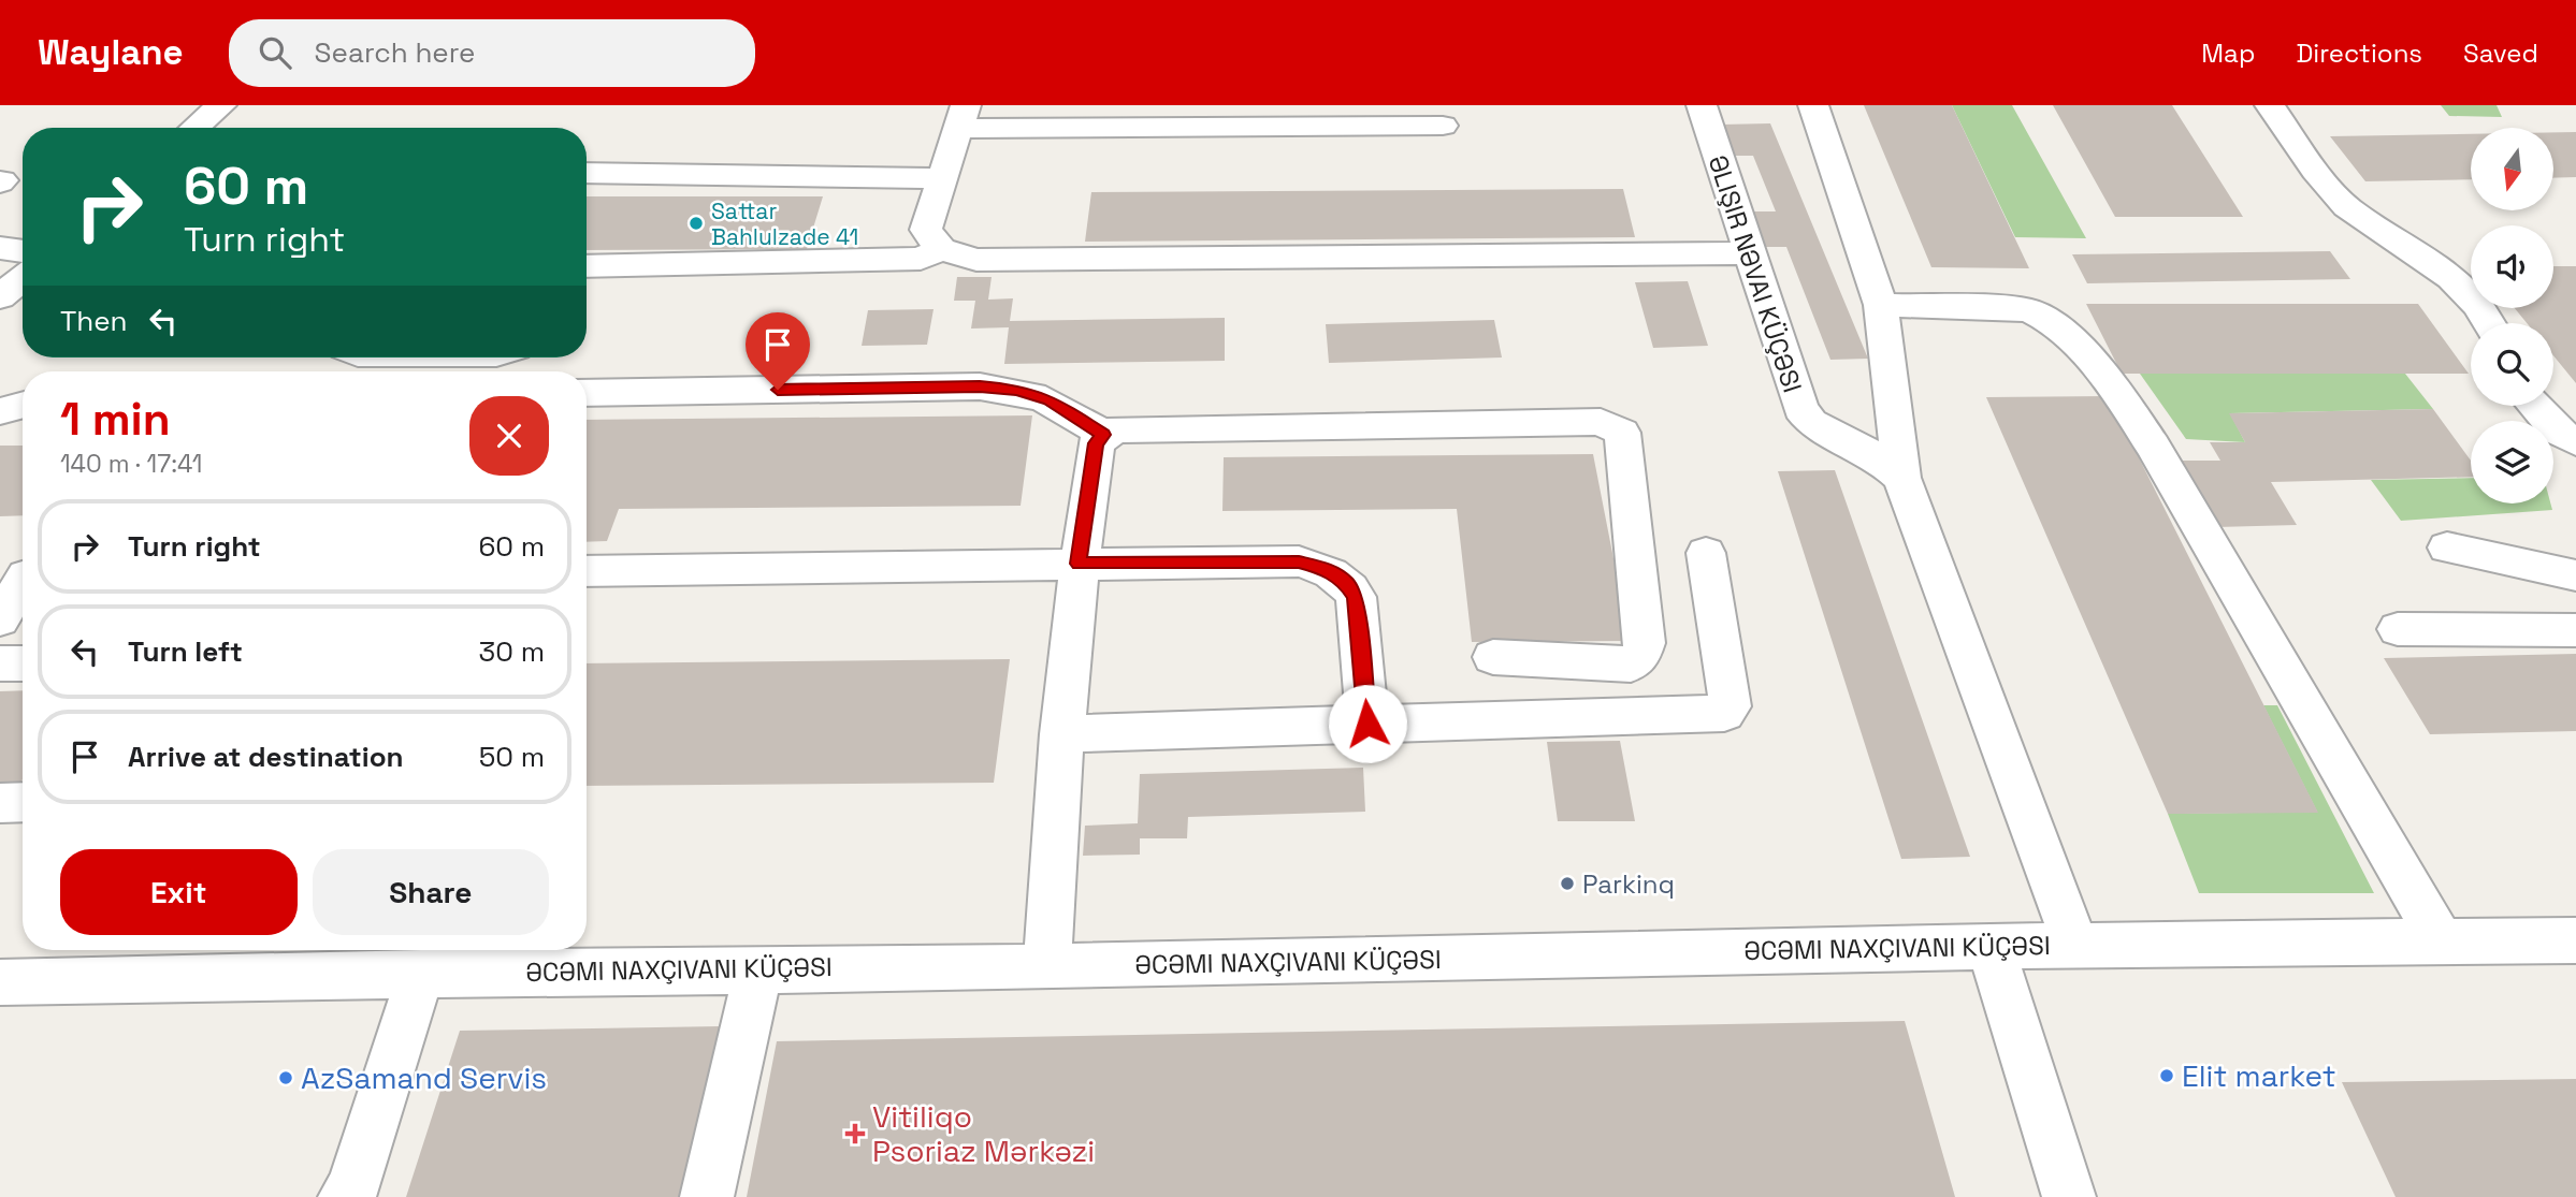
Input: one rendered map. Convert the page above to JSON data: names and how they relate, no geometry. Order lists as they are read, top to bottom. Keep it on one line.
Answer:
{"streets":{"street":["ƏLIŞIR NƏVAI KÜÇƏSI","ƏCƏMI NAXÇIVANI KÜÇƏSI"]},"places":{"other":["Sattar Bahlulzade 41","Parkinq","Elit market","AzSamand Servis"],"health":["Vitiliqo Psoriaz Mərkəzi"]},"north":"bottom","page":{"header":"Waylane","search":"Search here","nav":["Map","Directions","Saved"],"turn":["60 m","Turn right"],"then":"Then","heading":["1 min","140 m · 17:41"],"list":[{"name":"Turn right","value":"60 m"},{"name":"Turn left","value":"30 m"},{"name":"Arrive at destination","value":"50 m"}],"buttons":["Exit","Share"]}}
